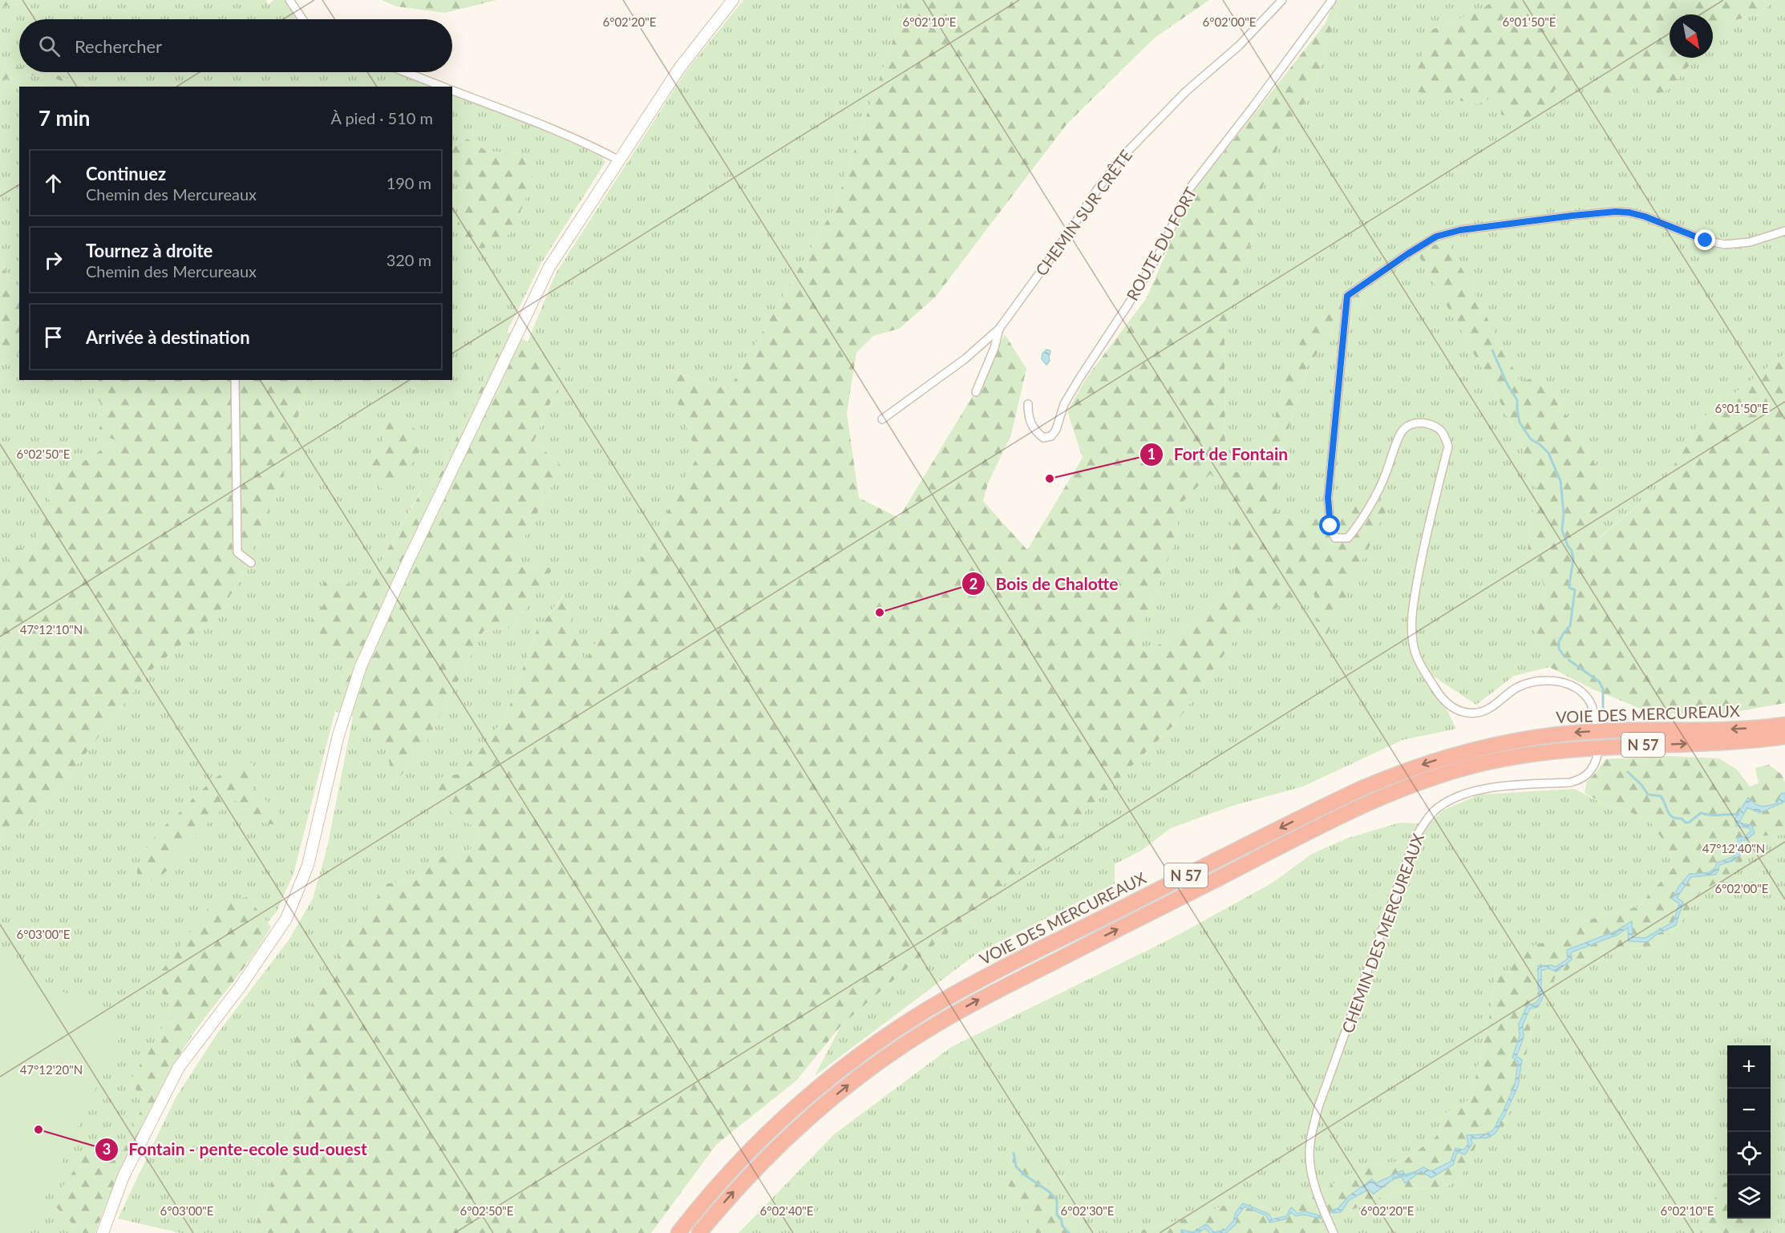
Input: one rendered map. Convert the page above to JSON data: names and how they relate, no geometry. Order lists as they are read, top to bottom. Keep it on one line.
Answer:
{"streets":{"highway":["VOIE DES MERCUREAUX","N 57"],"street":["CHEMIN SUR CRÊTE","ROUTE DU FORT","CHEMIN DES MERCUREAUX"]},"places":["Fort de Fontain","Bois de Chalotte","Fontain - pente-ecole sud-ouest"],"north":"bottom right","page":{"search":"Rechercher","heading":["7 min","À pied · 510 m"],"list":[["Continuez","Chemin des Mercureaux","190 m"],["Tournez à droite","Chemin des Mercureaux","320 m"],"Arrivée à destination"],"map_buttons":["+","−"]},"coordinates":["6°02'00\"E","6°02'20\"E","6°02'10\"E","6°01'50\"E","6°02'50\"E","47°12'10\"N","47°12'40\"N","6°03'00\"E","47°12'20\"N","6°02'40\"E","6°02'30\"E"]}
